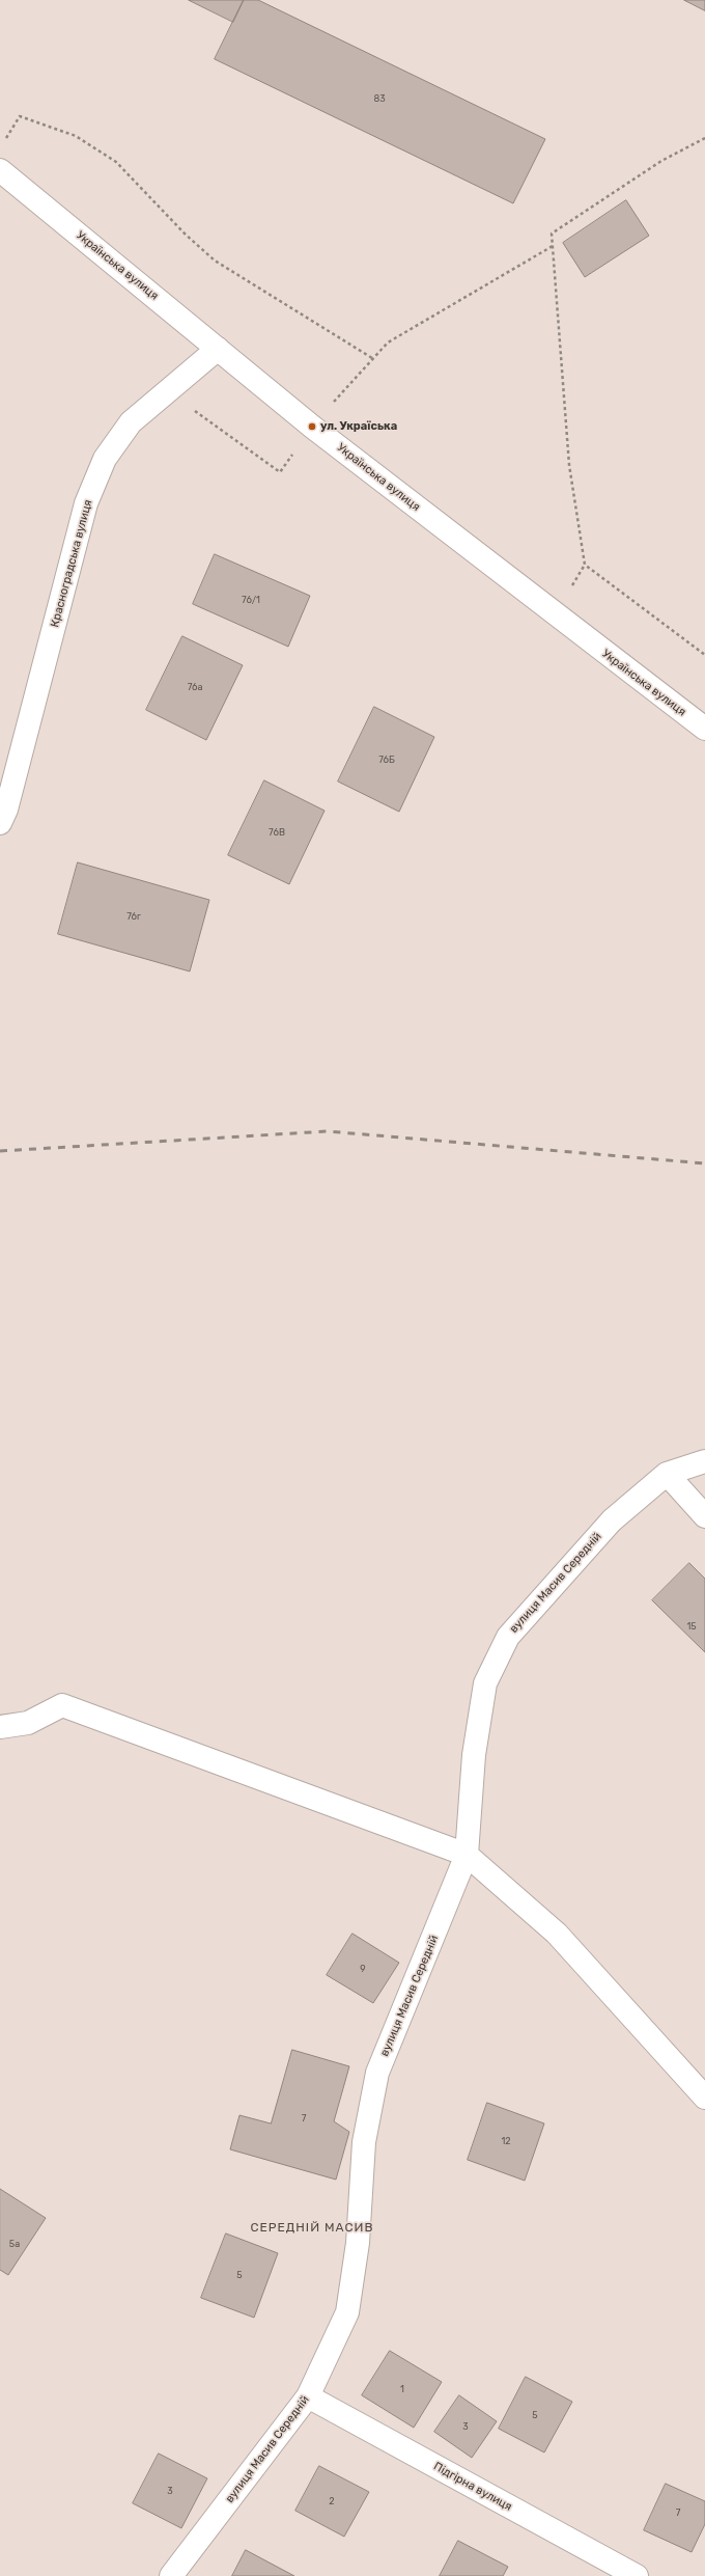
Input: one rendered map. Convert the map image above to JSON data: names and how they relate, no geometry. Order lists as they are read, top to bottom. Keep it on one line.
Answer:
{"streets":{"street":["Українська вулиця","Красноградська вулиця","вулиця Масив Середній","Підгірна вулиця"]},"crossings":[["Українська вулиця","Красноградська вулиця"],["вулиця Масив Середній","Підгірна вулиця"]],"districts":["СЕРЕДНІЙ МАСИВ"],"places":["ул. Україська"],"house_numbers":["83","76/1","76а","76Б","76В","76г","15","9","7","12","5а","5","1","5","3","3","2","7"]}
